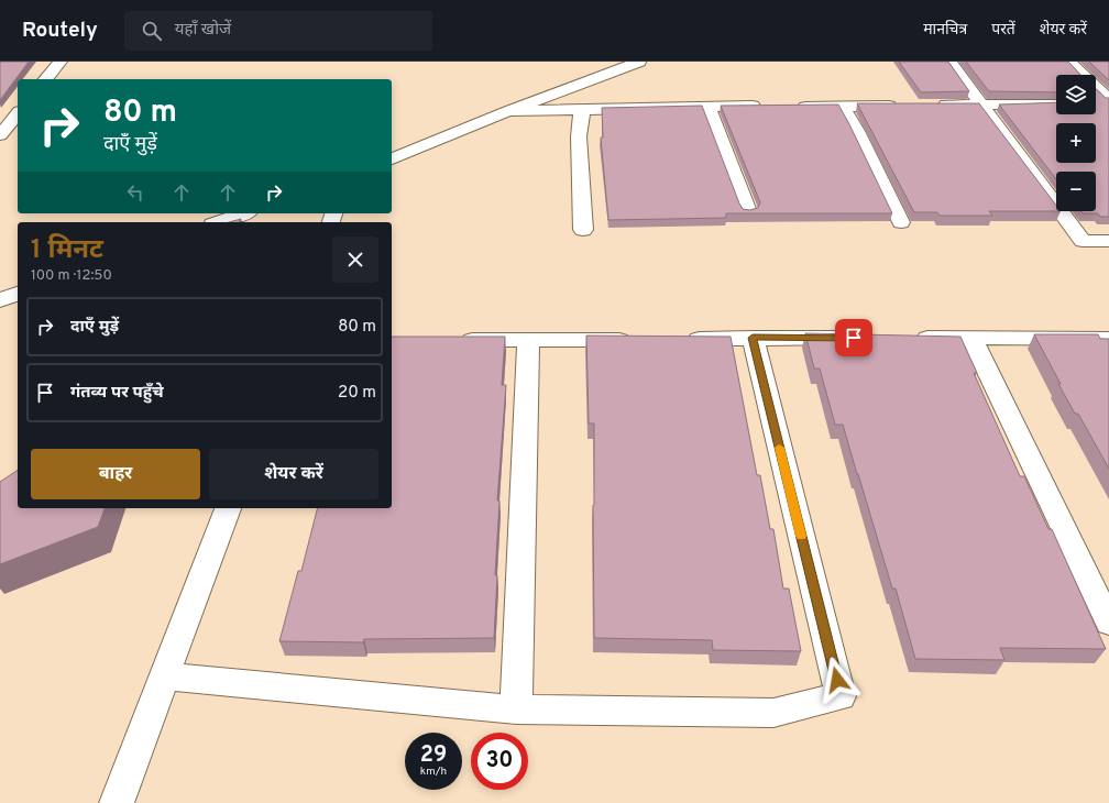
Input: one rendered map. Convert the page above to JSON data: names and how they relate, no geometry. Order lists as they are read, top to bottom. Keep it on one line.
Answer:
{"page":{"header":"Routely","search":"यहाँ खोजें","nav":["मानचित्र","परतें","शेयर करें"],"map_buttons":["+","−"],"turn":["80 m","दाएँ मुड़ें"],"heading":["1 मिनट","100 m · 12:50"],"list":[{"name":"दाएँ मुड़ें","value":"80 m"},{"name":"गंतव्य पर पहुँचे","value":"20 m"}],"buttons":["बाहर","शेयर करें"],"speed":"29 km/h","limit":"30"}}
